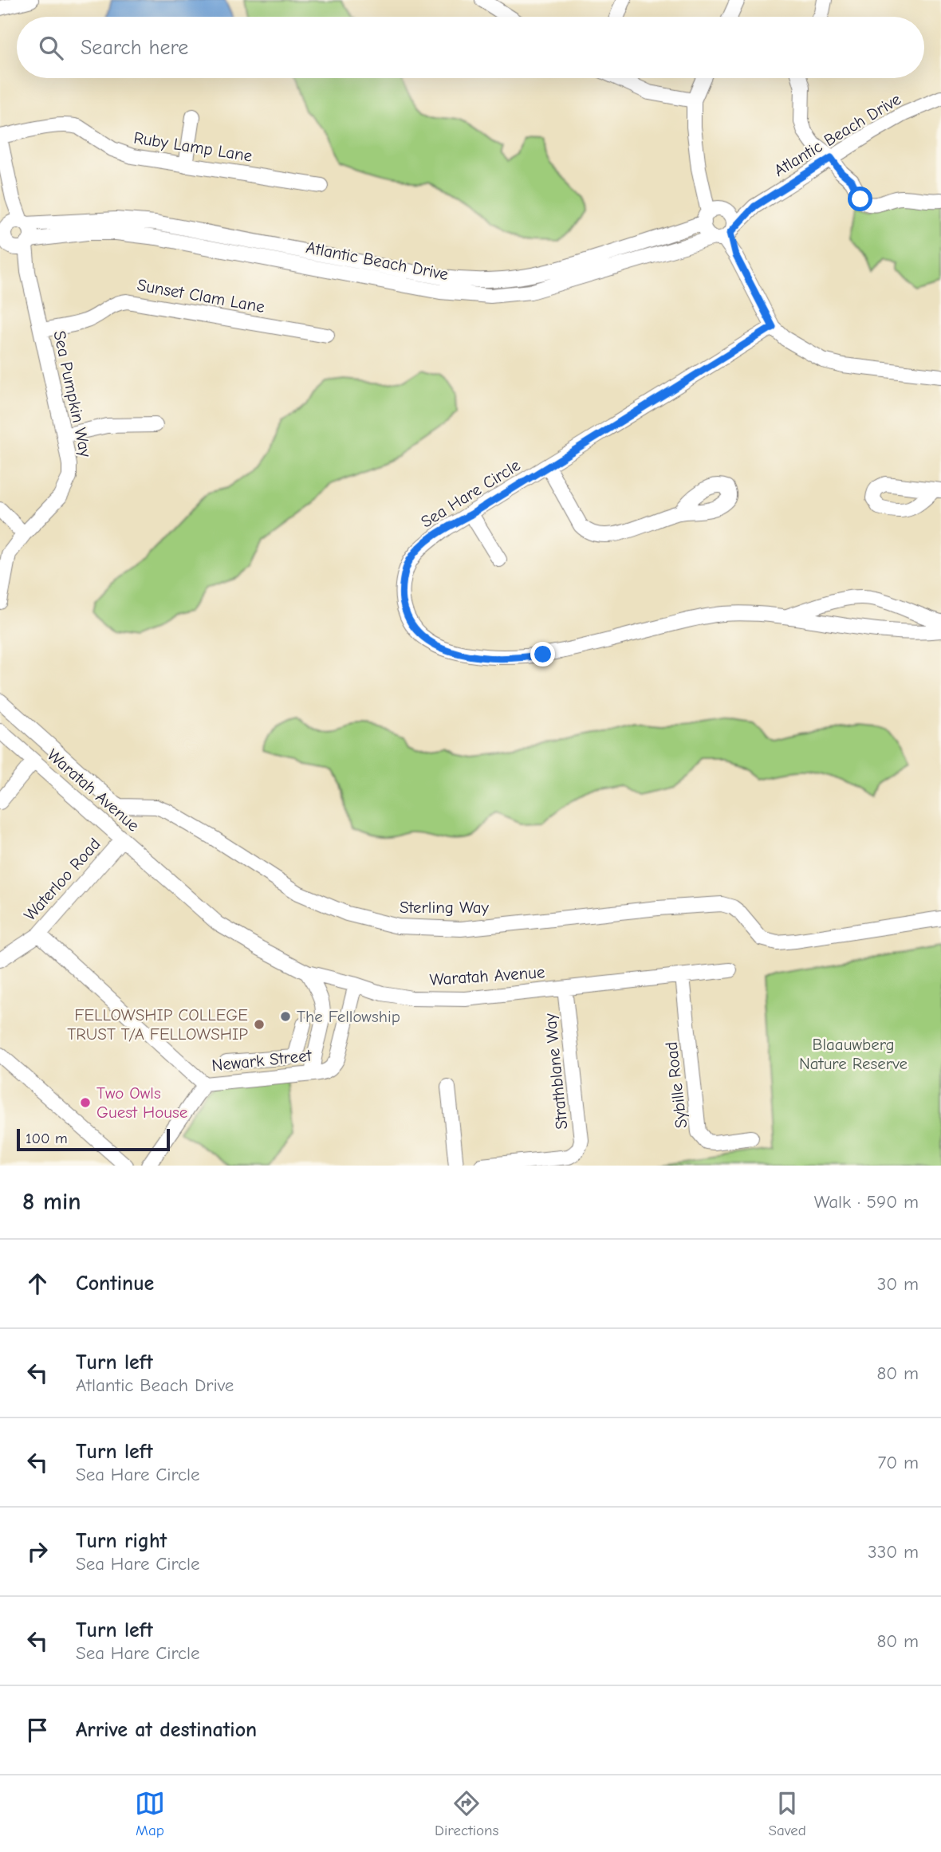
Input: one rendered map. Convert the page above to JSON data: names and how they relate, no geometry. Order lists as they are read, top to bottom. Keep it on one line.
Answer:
{"streets":{"street":["Atlantic Beach Drive","Ruby Lamp Lane","Sunset Clam Lane","Sea Pumpkin Way","Sea Hare Circle","Waratah Avenue","Waterloo Road","Sterling Way","Newark Street","Strathblane Way","Sybille Road"]},"crossings":[["Atlantic Beach Drive","Sea Pumpkin Way"],["Sunset Clam Lane","Sea Pumpkin Way"],["Waratah Avenue","Waterloo Road"],["Waratah Avenue","Newark Street"],["Waratah Avenue","Strathblane Way"],["Waratah Avenue","Sybille Road"]],"parks":["Blaauwberg Nature Reserve"],"places":["The Fellowship","FELLOWSHIP COLLEGE TRUST T/A FELLOWSHIP","Two Owls Guest House"],"scale_bar":"100 m","page":{"search":"Search here","scale":"100 m","heading":["8 min","Walk · 590 m"],"list":[["Continue","30 m"],["Turn left","Atlantic Beach Drive","80 m"],["Turn left","Sea Hare Circle","70 m"],["Turn right","Sea Hare Circle","330 m"],["Turn left","Sea Hare Circle","80 m"],"Arrive at destination"],"nav":["Map","Directions","Saved"]}}
